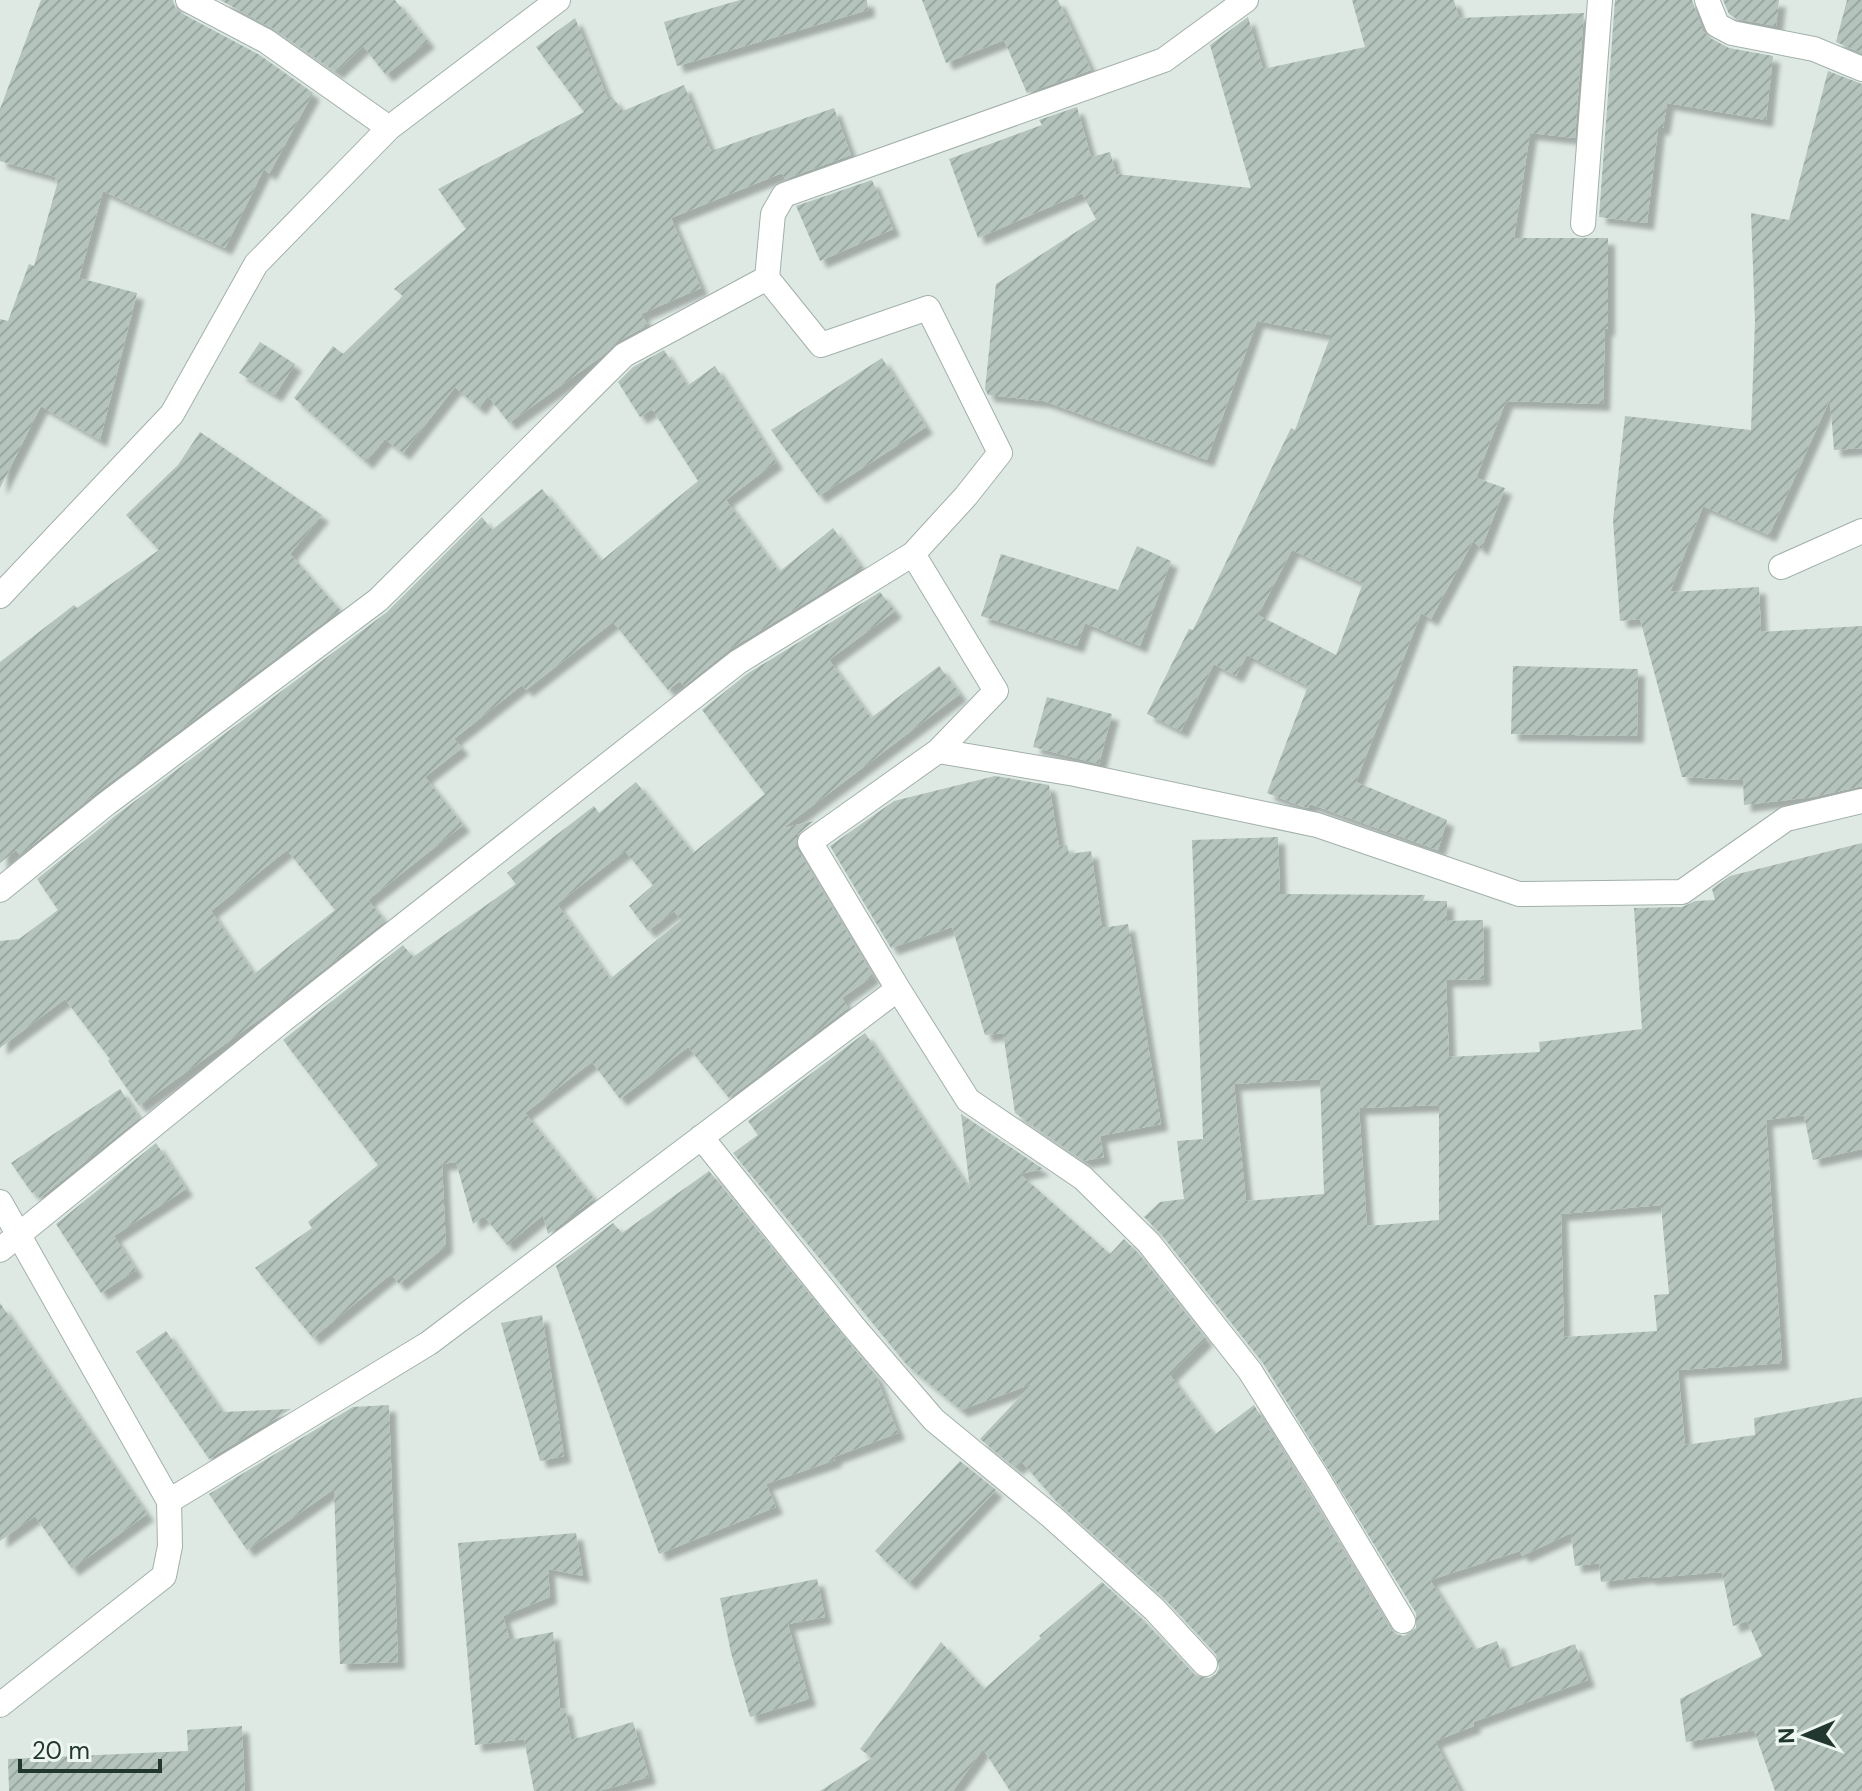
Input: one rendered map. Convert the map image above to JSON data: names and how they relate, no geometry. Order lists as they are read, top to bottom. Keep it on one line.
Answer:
{"scale_bar":"20 m","north":"left"}
